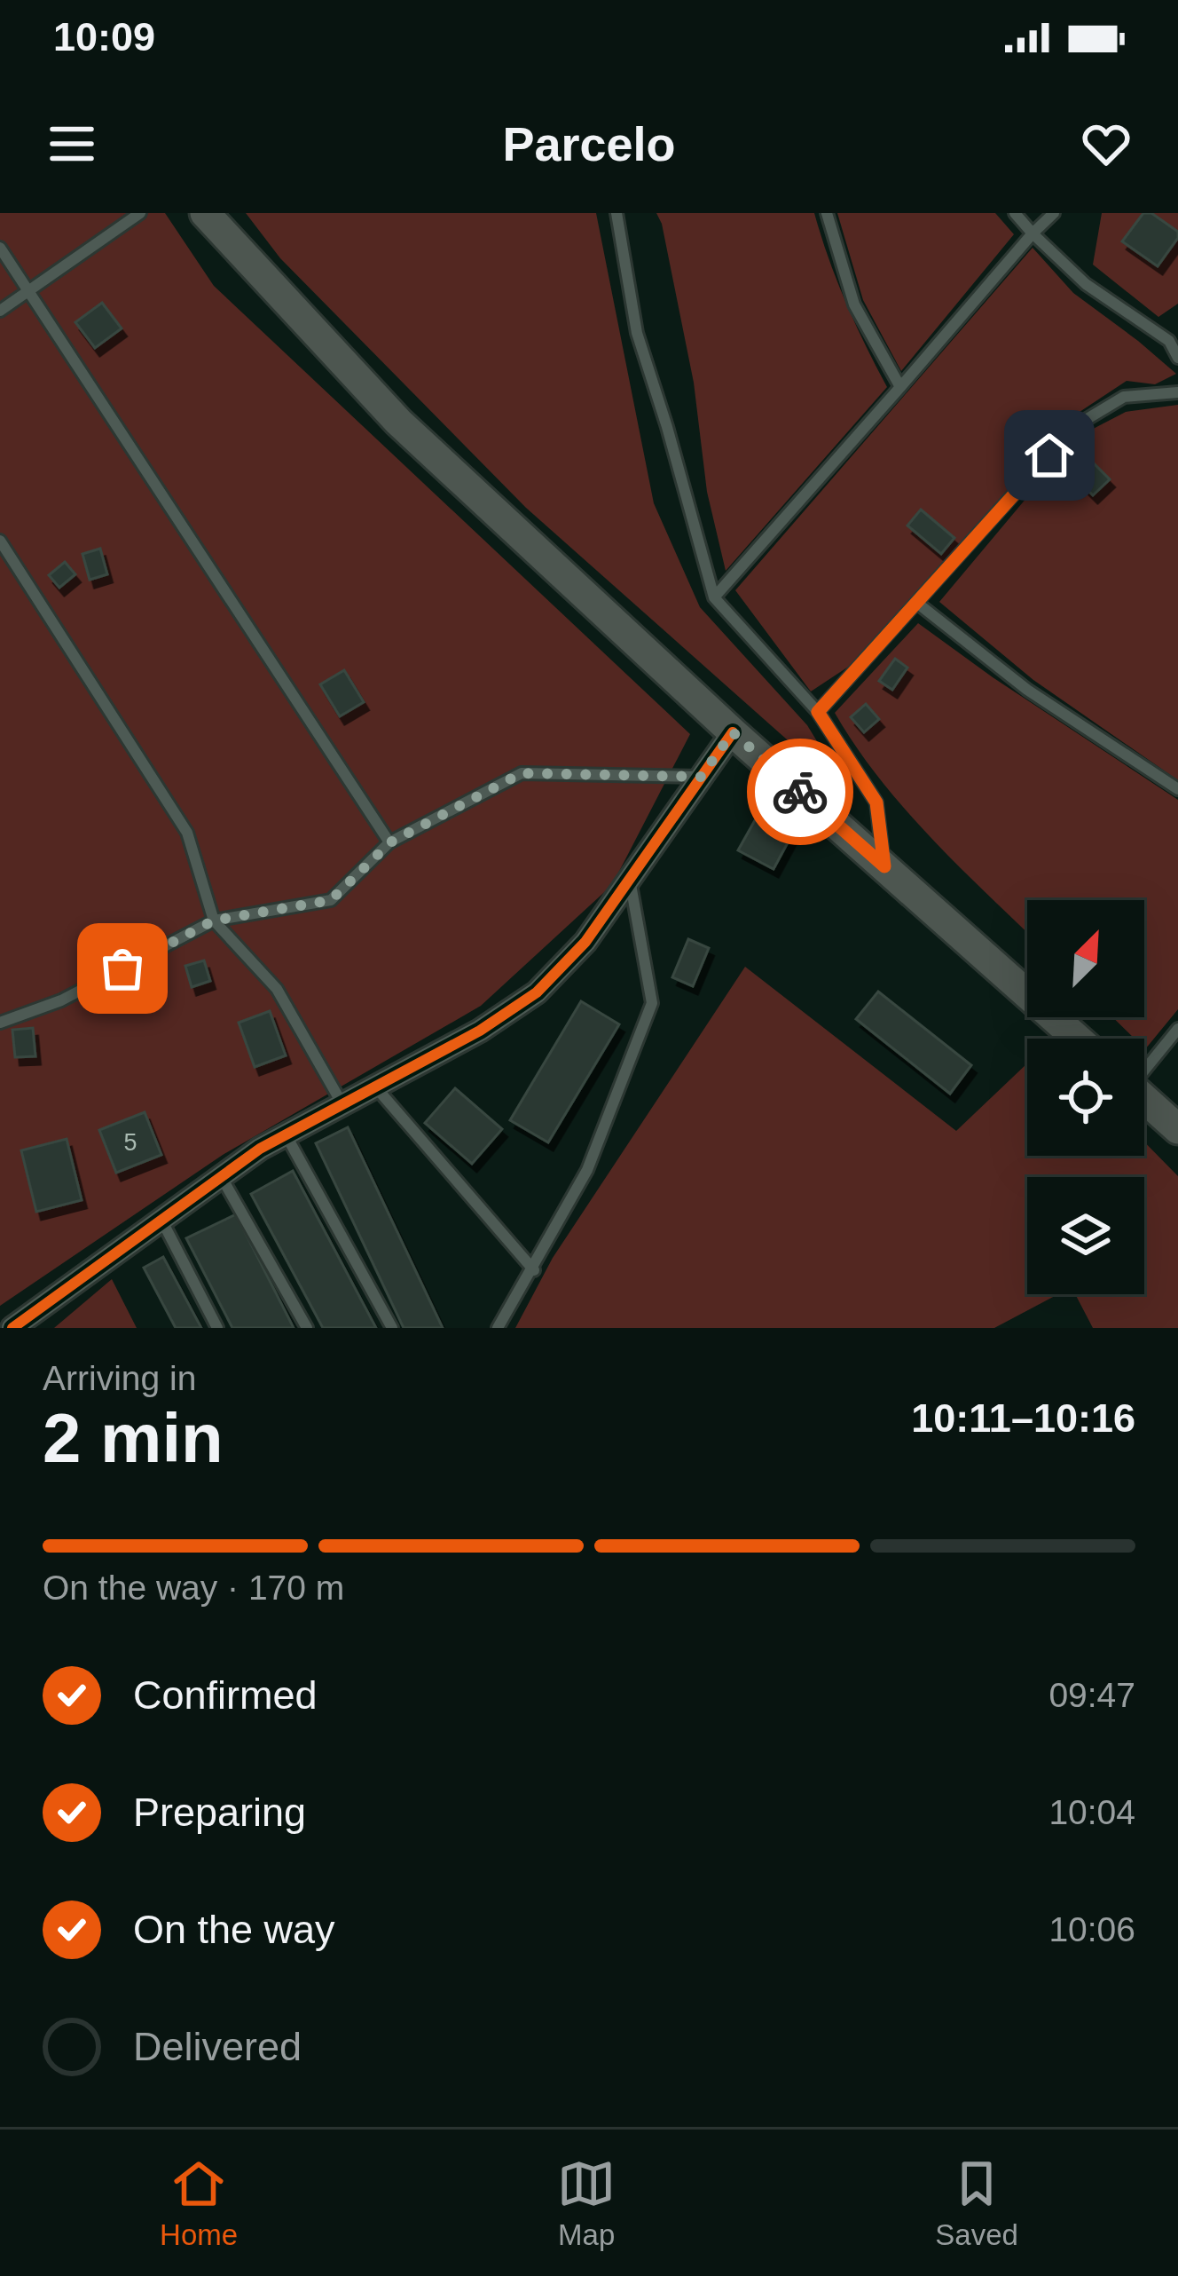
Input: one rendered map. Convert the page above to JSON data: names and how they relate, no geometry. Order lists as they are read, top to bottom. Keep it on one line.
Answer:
{"house_numbers":["5"],"north":"top right","page":{"status":"10:09","header":"Parcelo","heading":["2 min","Arriving in","10:11–10:16"],"bar":"On the way · 170 m","list":[["Confirmed","09:47"],["Preparing","10:04"],["On the way","10:06"],"Delivered"],"tabs":["Home","Map","Saved"]}}
